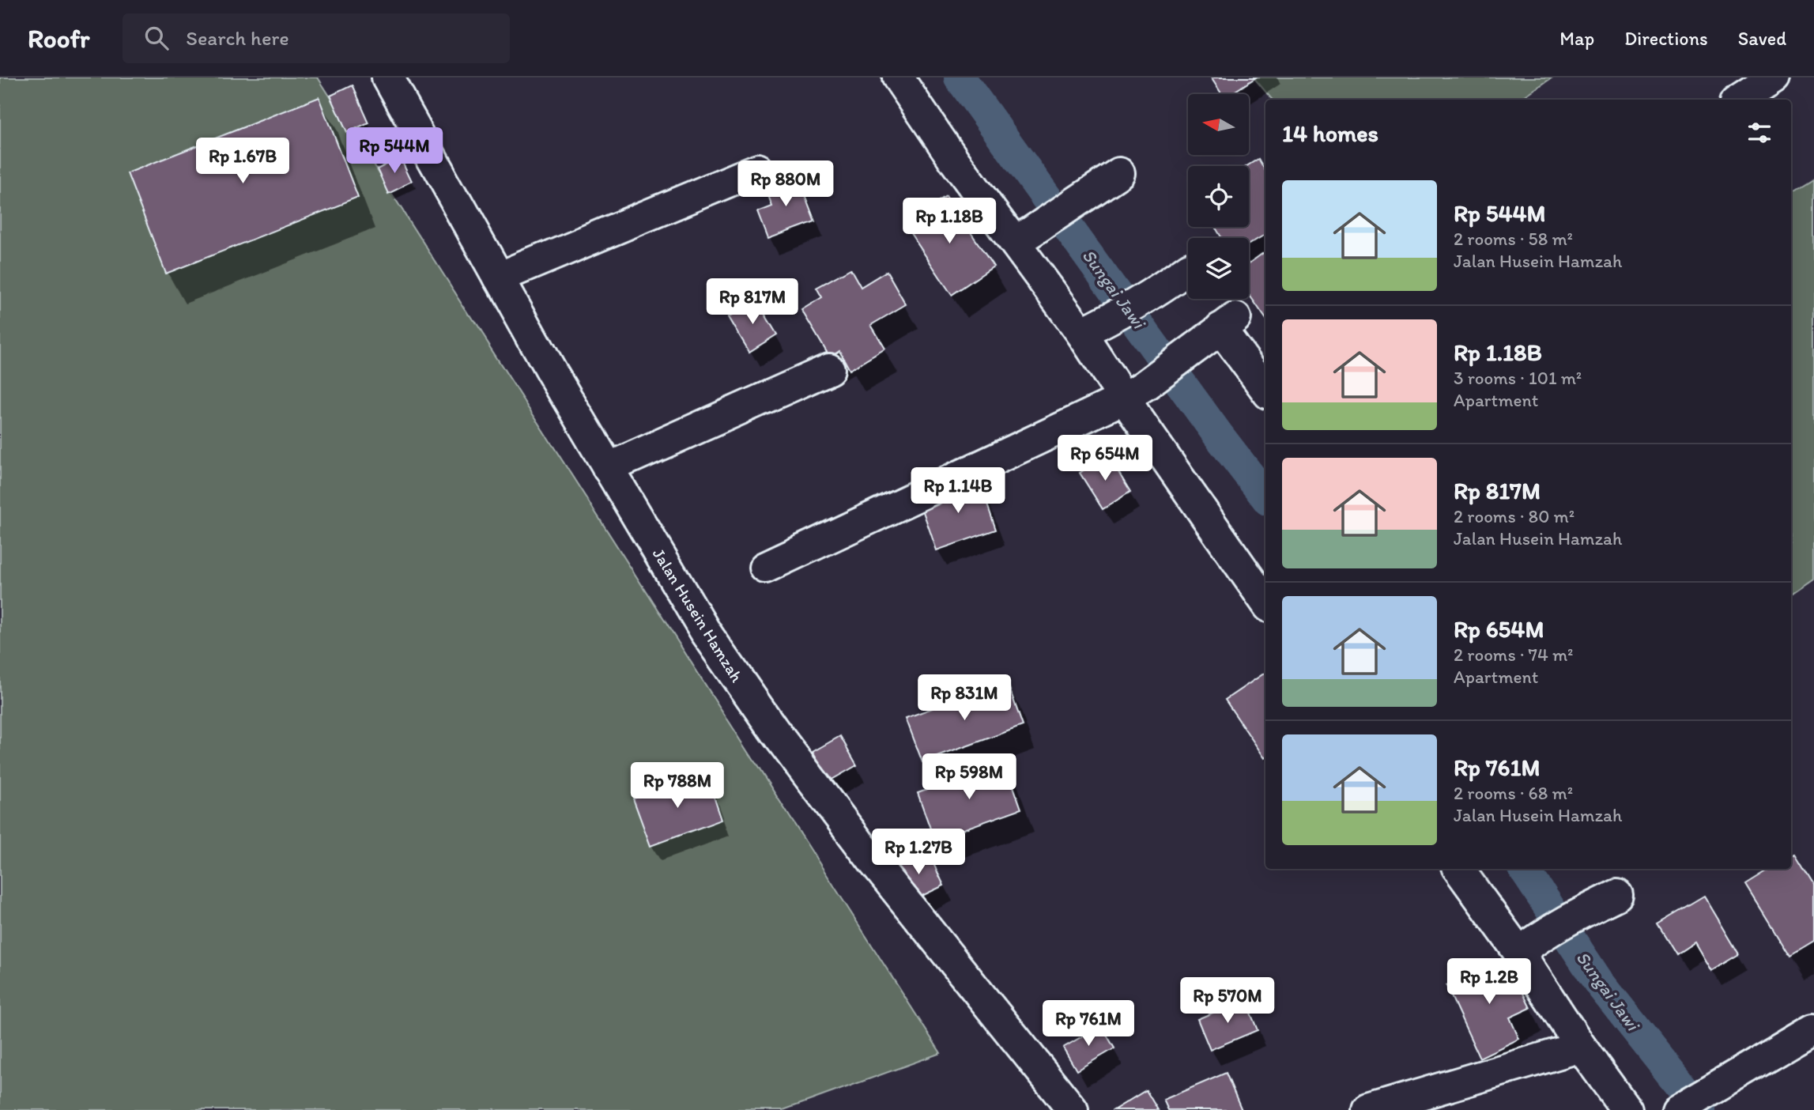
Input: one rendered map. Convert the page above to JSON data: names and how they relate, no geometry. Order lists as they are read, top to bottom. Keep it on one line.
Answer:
{"streets":{"street":["Jalan Husein Hamzah"]},"water":["Sungai Jawi"],"north":"left","page":{"header":"Roofr","search":"Search here","nav":["Map","Directions","Saved"],"heading":"14 homes","price":["Rp 544M","Rp 1.67B","Rp 880M","Rp 1.18B","Rp 817M","Rp 654M","Rp 1.14B","Rp 831M","Rp 598M","Rp 788M","Rp 1.27B","Rp 1.2B","Rp 570M","Rp 761M"],"list":[{"name":"Rp 544M","note":"2 rooms · 58 m² · Jalan Husein Hamzah"},{"name":"Rp 1.18B","note":"3 rooms · 101 m² · Apartment"},{"name":"Rp 817M","note":"2 rooms · 80 m² · Jalan Husein Hamzah"},{"name":"Rp 654M","note":"2 rooms · 74 m² · Apartment"},{"name":"Rp 761M","note":"2 rooms · 68 m² · Jalan Husein Hamzah"}]}}
